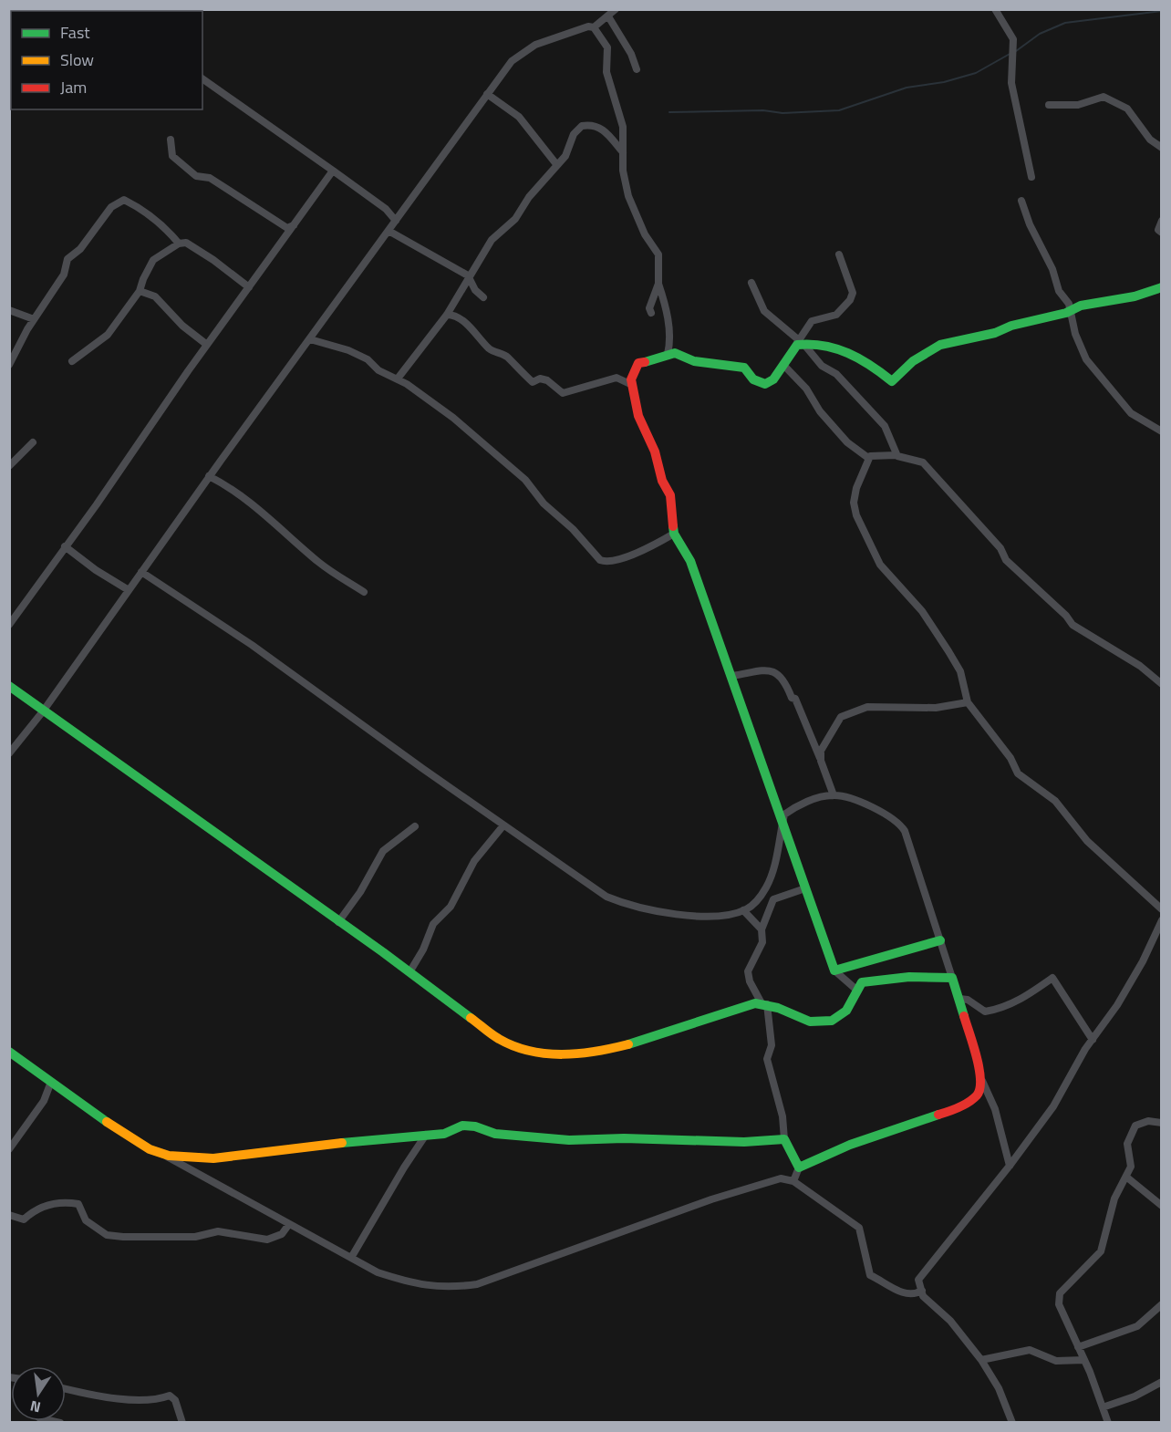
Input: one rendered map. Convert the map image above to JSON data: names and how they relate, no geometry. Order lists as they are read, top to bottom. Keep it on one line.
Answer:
{"legend":["Fast","Slow","Jam"],"north":"bottom"}
